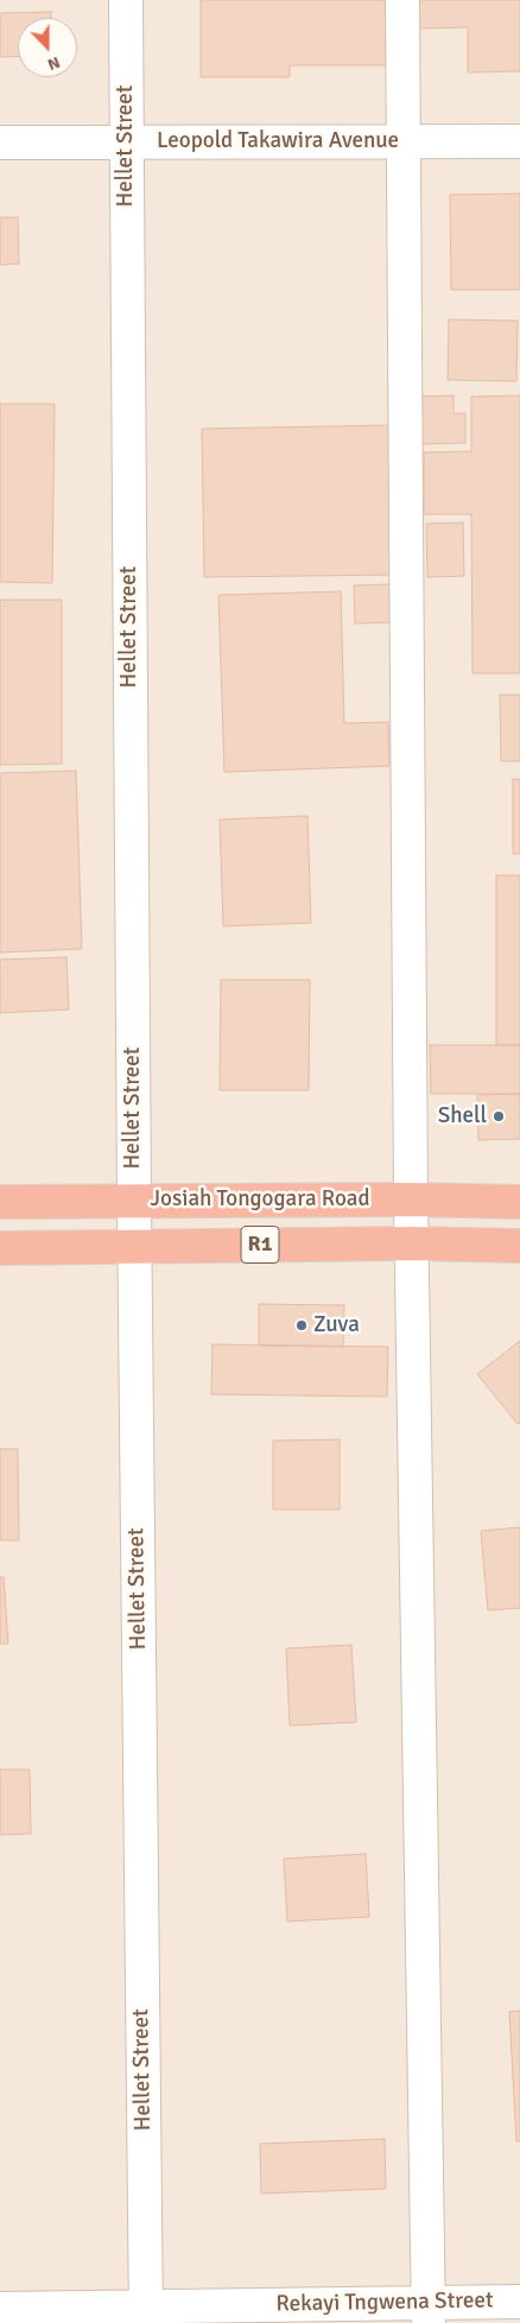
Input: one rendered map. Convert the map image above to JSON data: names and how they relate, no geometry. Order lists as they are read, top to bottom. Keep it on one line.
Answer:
{"streets":{"highway":["Josiah Tongogara Road","R1"],"street":["Leopold Takawira Avenue","Hellet Street","Rekayi Tngwena Street"]},"crossings":[["Leopold Takawira Avenue","Hellet Street"],["Hellet Street","Josiah Tongogara Road"],["Hellet Street","Rekayi Tngwena Street"]],"places":["Shell","Zuva"],"north":"bottom"}
